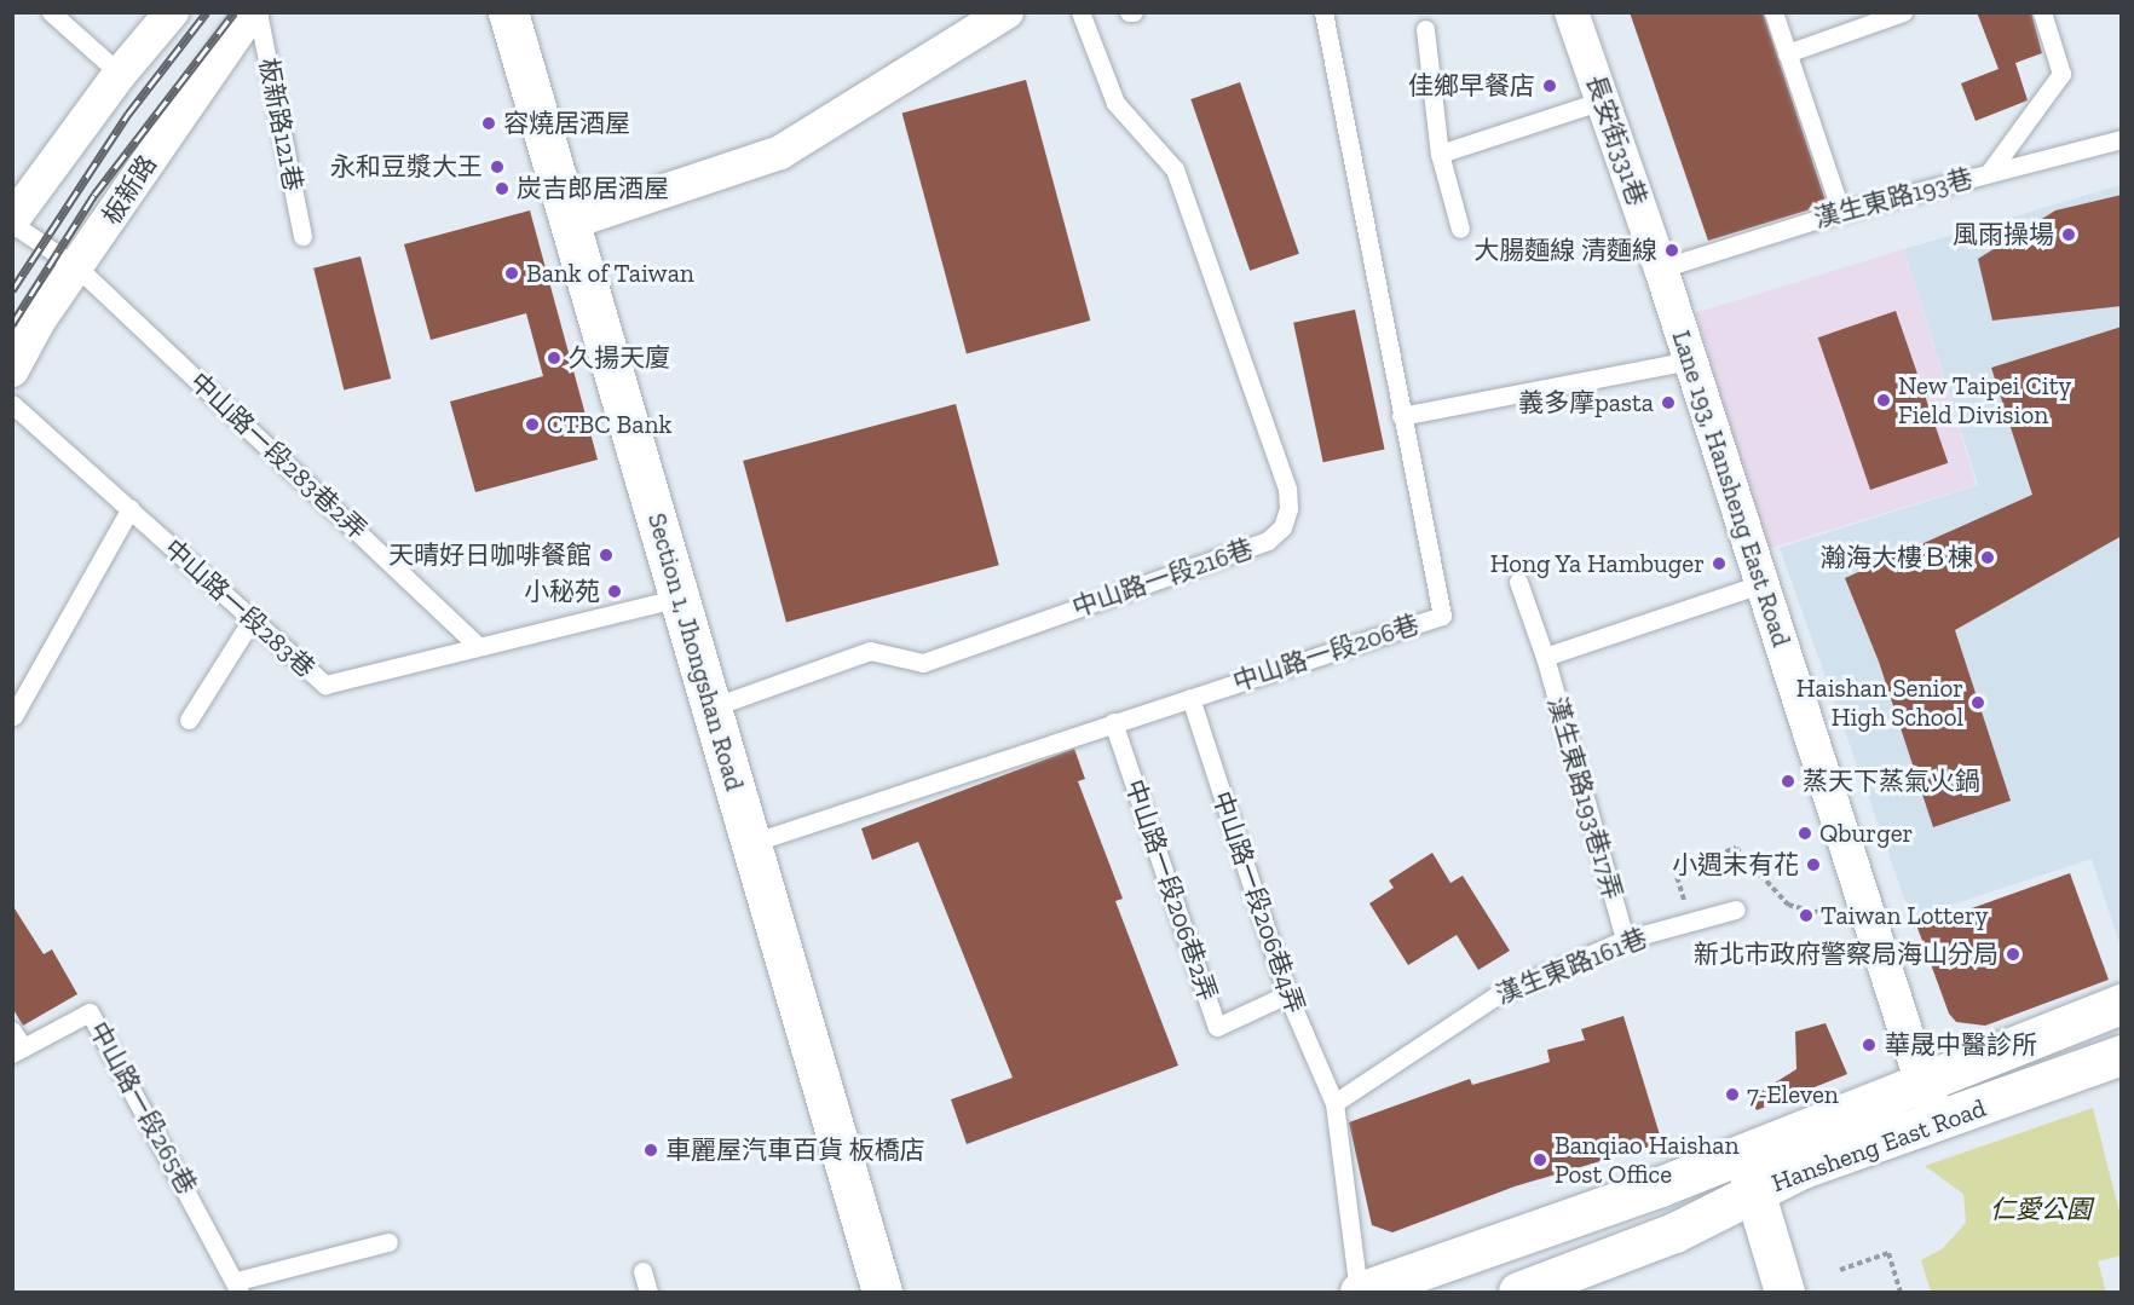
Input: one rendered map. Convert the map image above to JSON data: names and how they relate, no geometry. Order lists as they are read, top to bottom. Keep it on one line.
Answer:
{"streets":{"street":["長安街331巷","板新路","Lane 193, Hansheng East Road","Section 1, Jhongshan Road","Hansheng East Road"],"lane":["板新路121巷","漢生東路193巷","中山路一段283巷2弄","中山路一段216巷","中山路一段283巷","中山路一段206巷","漢生東路193巷17弄","中山路一段206巷2弄","中山路一段206巷4弄","漢生東路161巷","中山路一段265巷"]},"crossings":[["長安街331巷","漢生東路193巷"],["長安街331巷","Lane 193, Hansheng East Road"],["板新路","中山路一段283巷2弄"],["漢生東路193巷","Lane 193, Hansheng East Road"],["中山路一段283巷2弄","中山路一段283巷"],["Lane 193, Hansheng East Road","Hansheng East Road"],["中山路一段216巷","Section 1, Jhongshan Road"],["中山路一段283巷","Section 1, Jhongshan Road"],["Section 1, Jhongshan Road","中山路一段206巷"],["中山路一段206巷","中山路一段206巷2弄"],["中山路一段206巷","中山路一段206巷4弄"],["漢生東路193巷17弄","漢生東路161巷"],["中山路一段206巷2弄","中山路一段206巷4弄"],["中山路一段206巷4弄","漢生東路161巷"],["中山路一段206巷4弄","Hansheng East Road"]],"parks":["仁愛公園"],"places":["佳鄉早餐店","容燒居酒屋","永和豆漿大王","炭吉郎居酒屋","風雨操場","大腸麵線 清麵線","Bank of Taiwan","久揚天廈","New Taipei City Field Division","義多摩pasta","CTBC Bank","天晴好日咖啡餐館","瀚海大樓Ｂ棟","Hong Ya Hambuger","小秘苑","Haishan Senior High School","蒸天下蒸氣火鍋","Qburger","小週末有花","Taiwan Lottery","新北市政府警察局海山分局","華晟中醫診所","7-Eleven","車麗屋汽車百貨 板橋店","Banqiao Haishan Post Office"]}
